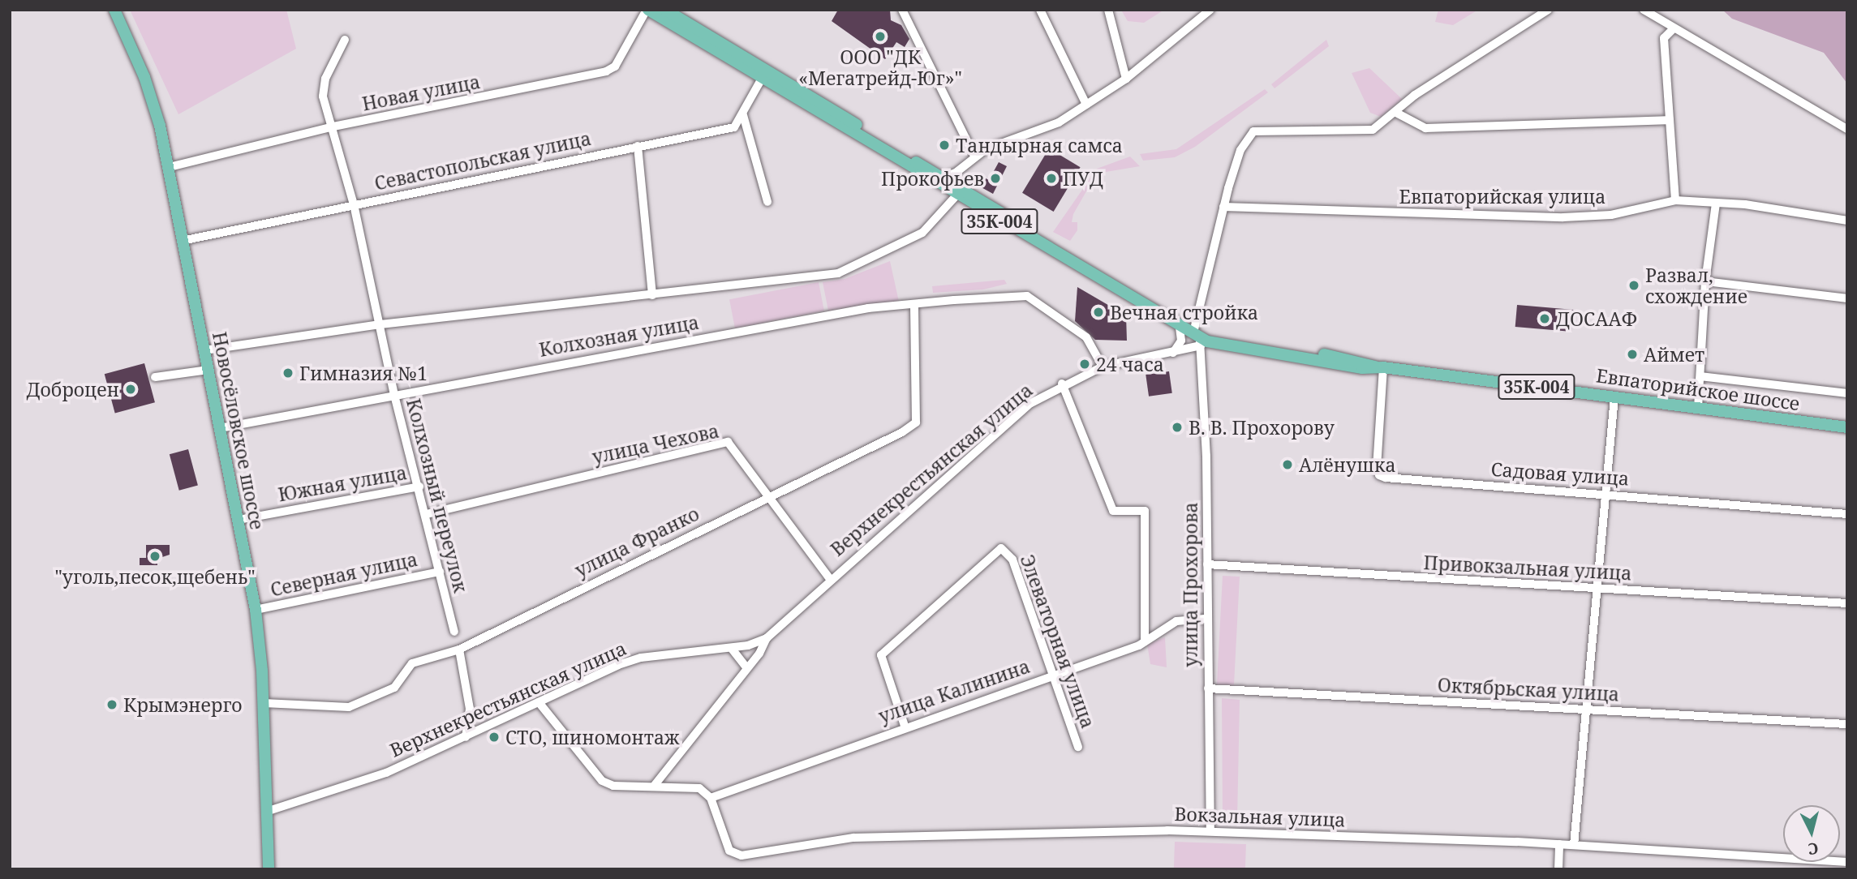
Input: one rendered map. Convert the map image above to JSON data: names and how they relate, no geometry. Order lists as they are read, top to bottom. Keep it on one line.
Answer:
{"streets":{"main road":["35К-004","Евпаторийское шоссе","Новосёловское шоссе"],"street":["Новая улица","Севастопольская улица","Евпаторийская улица","Колхозная улица","улица Чехова","Верхнекрестьянская улица","Садовая улица","Южная улица","Колхозный переулок","улица Франко","Привокзальная улица","Северная улица","улица Прохорова","Элеваторная улица","Октябрьская улица","улица Калинина","Вокзальная улица"]},"crossings":[["Новая улица","Евпаторийское шоссе"],["Новая улица","Новосёловское шоссе"],["Новая улица","Колхозный переулок"],["Севастопольская улица","Евпаторийское шоссе"],["Севастопольская улица","Новосёловское шоссе"],["Севастопольская улица","Колхозный переулок"],["Евпаторийская улица","улица Прохорова"],["Колхозная улица","Евпаторийское шоссе"],["Колхозная улица","Новосёловское шоссе"],["Колхозная улица","Верхнекрестьянская улица"],["Колхозная улица","Колхозный переулок"],["Колхозная улица","улица Франко"],["Евпаторийское шоссе","Верхнекрестьянская улица"],["Евпаторийское шоссе","Садовая улица"],["Евпаторийское шоссе","улица Прохорова"],["Новосёловское шоссе","Верхнекрестьянская улица"],["Новосёловское шоссе","Южная улица"],["Новосёловское шоссе","улица Франко"],["Новосёловское шоссе","Северная улица"],["улица Чехова","Верхнекрестьянская улица"],["улица Чехова","Колхозный переулок"],["улица Чехова","улица Франко"],["Верхнекрестьянская улица","улица Прохорова"],["Южная улица","Колхозный переулок"],["Колхозный переулок","Северная улица"],["Привокзальная улица","улица Прохорова"],["улица Прохорова","Октябрьская улица"],["улица Прохорова","улица Калинина"],["улица Прохорова","Вокзальная улица"],["Элеваторная улица","улица Калинина"],["улица Калинина","Вокзальная улица"]],"places":["ООО \"ДК «Мегатрейд-Юг»\"","Тандырная самса","Прокофьев","ПУД","Развал, схождение","Вечная стройка","ДОСААФ","Аймет","24 часа","Гимназия №1","Доброцен","В. В. Прохорову","Алёнушка","\"уголь,песок,щебень\"","Крымэнерго","СТО, шиномонтаж"],"north":"bottom"}
